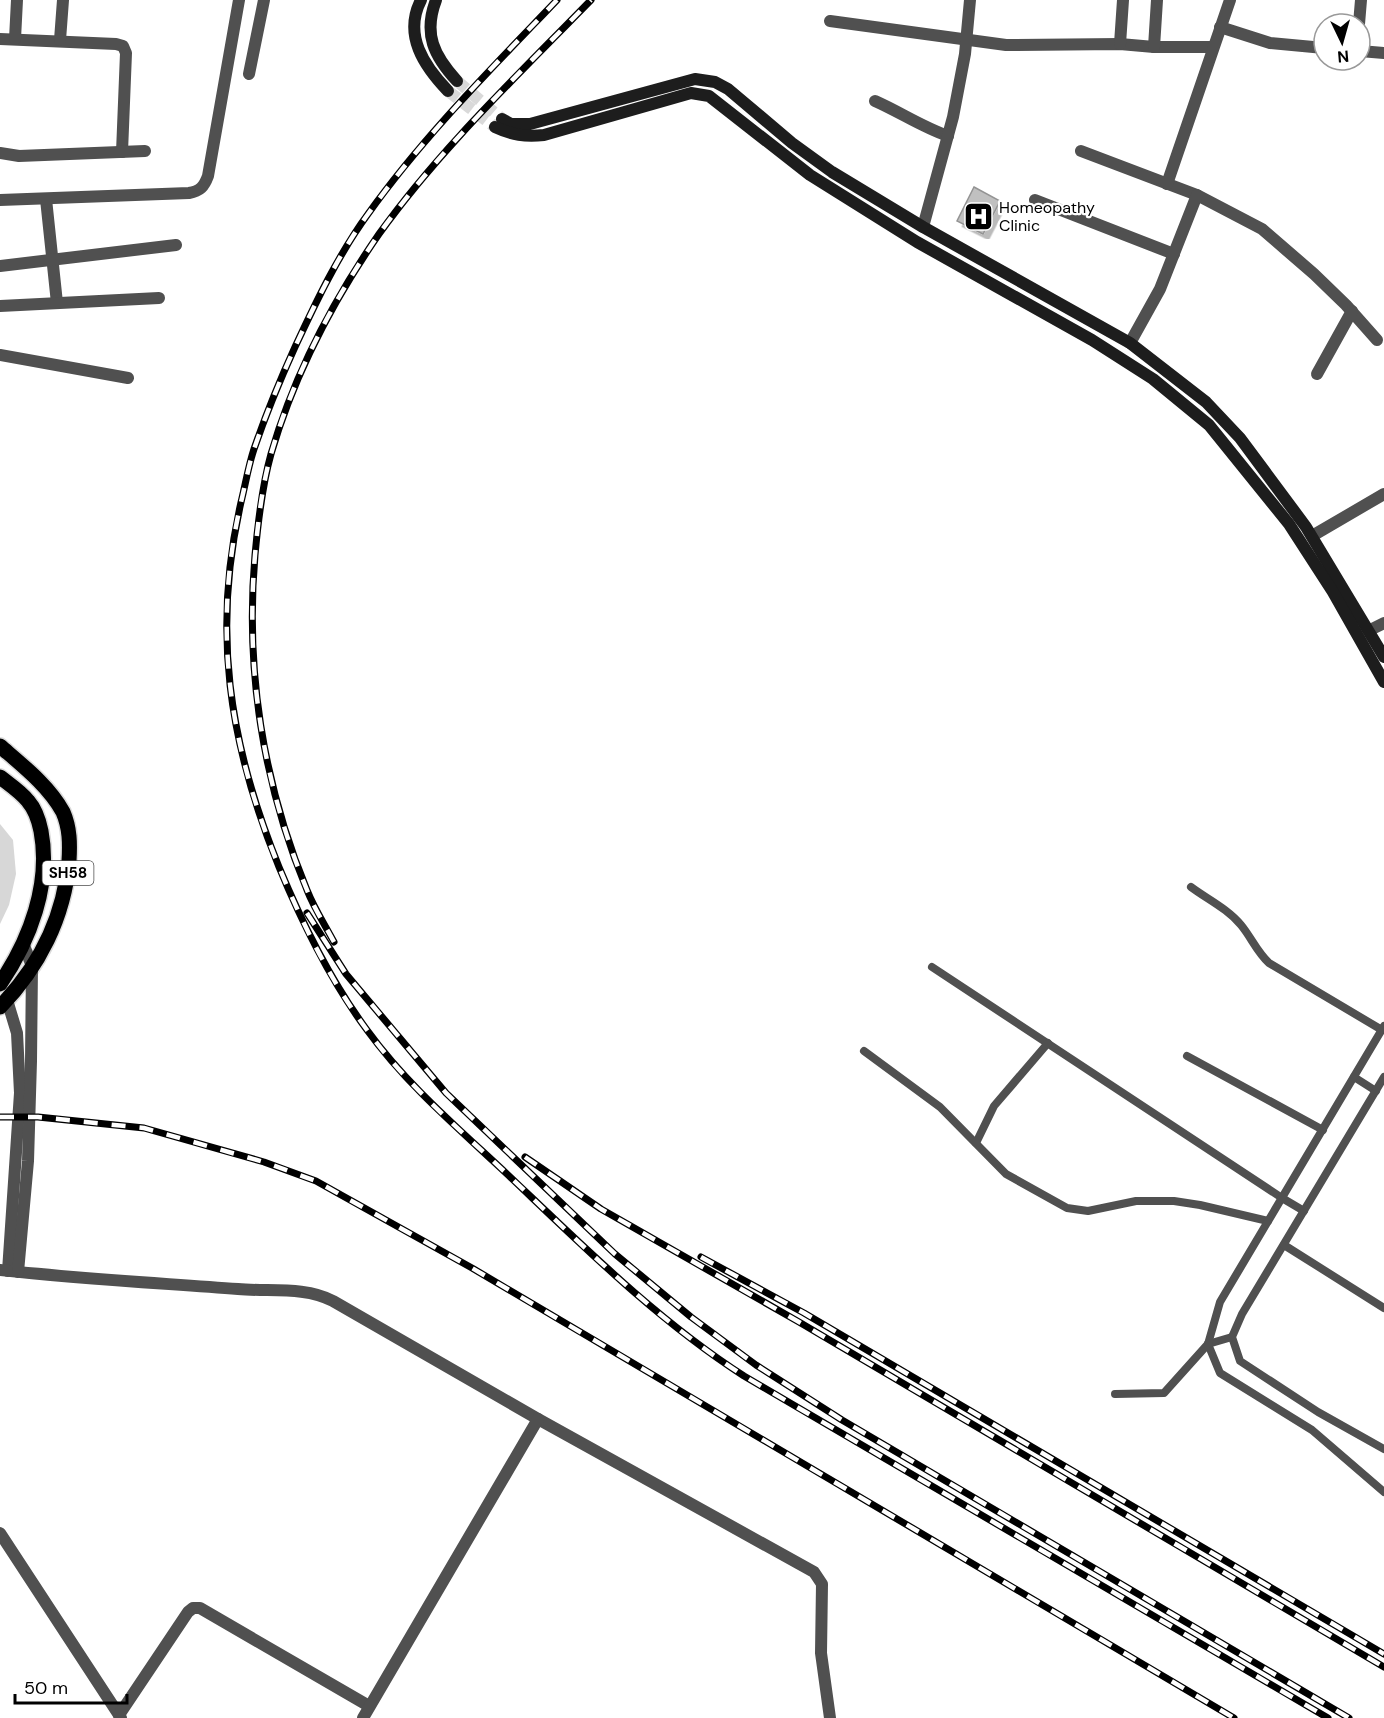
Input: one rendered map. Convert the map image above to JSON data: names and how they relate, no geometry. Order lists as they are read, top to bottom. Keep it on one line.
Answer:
{"streets":{"main road":["SH58"]},"places":{"hospital":["Homeopathy Clinic"]},"scale_bar":"50 m","north":"bottom"}
